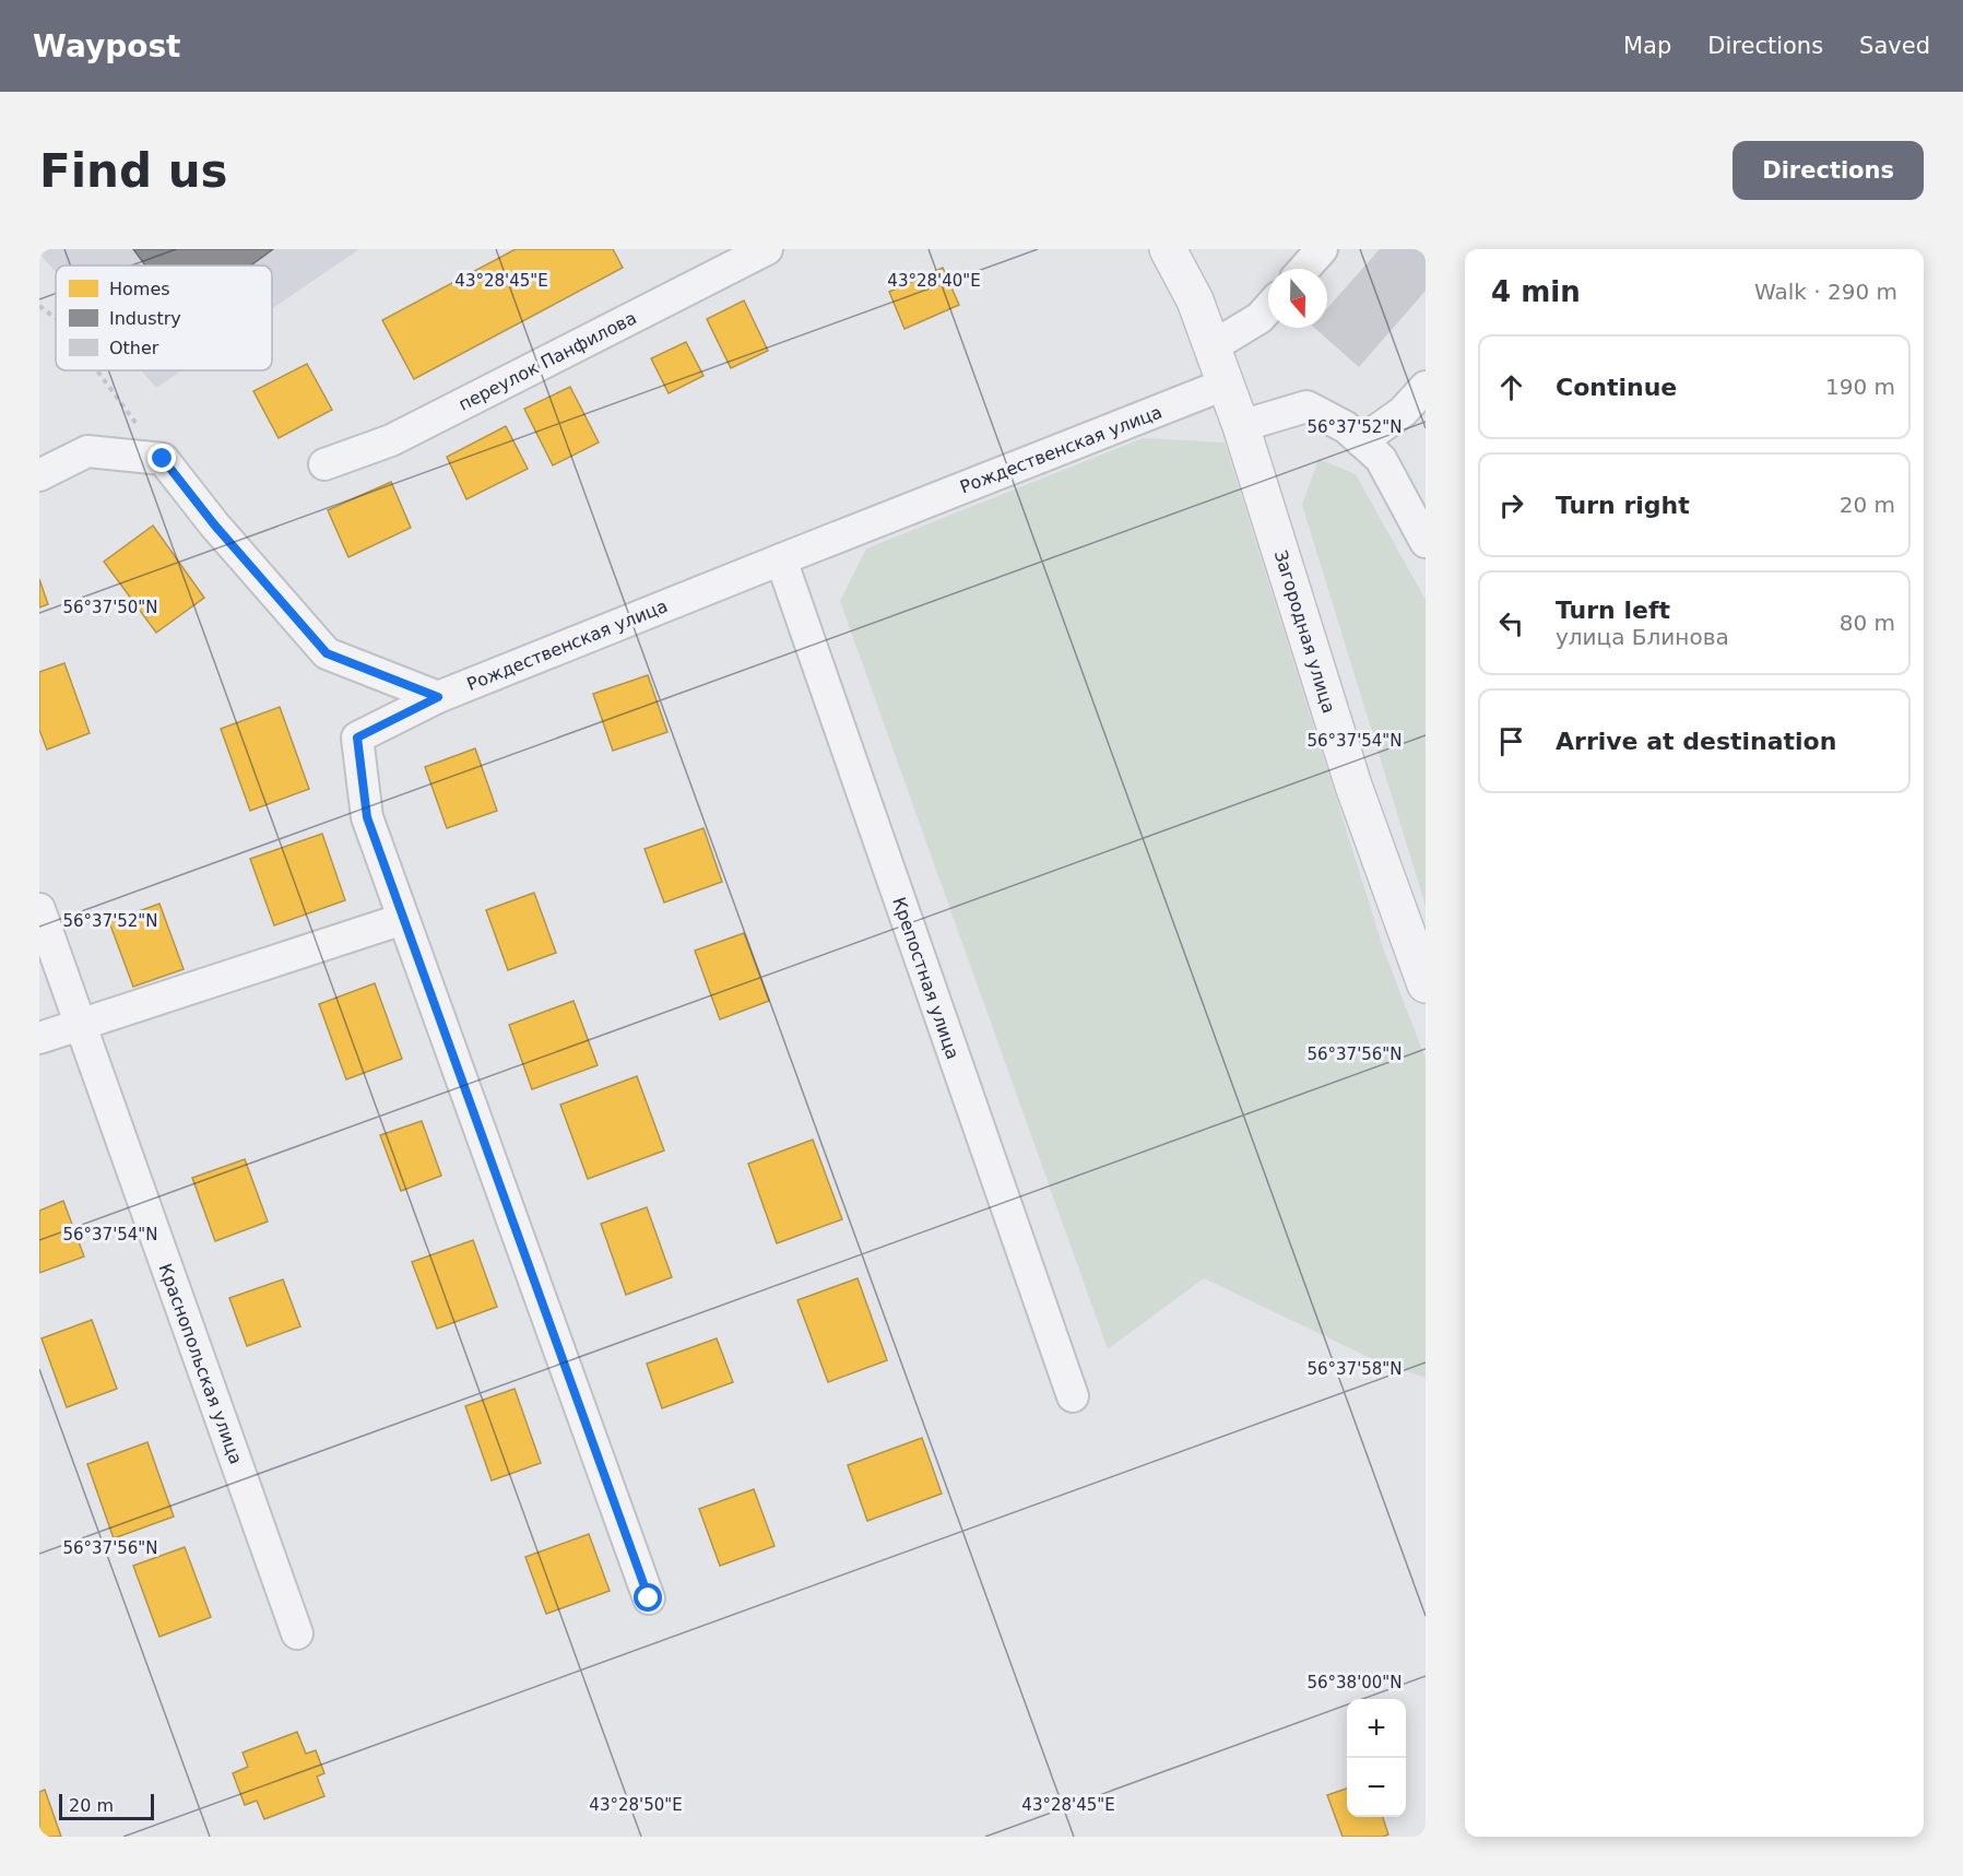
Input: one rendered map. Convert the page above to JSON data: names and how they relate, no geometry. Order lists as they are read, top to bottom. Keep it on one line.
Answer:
{"streets":{"street":["переулок Панфилова","Рождественская улица","Загородная улица","Крепостная улица","Краснопольская улица"]},"crossings":[["Рождественская улица","Загородная улица"],["Рождественская улица","Крепостная улица"]],"legend":["Homes","Industry","Other"],"scale_bar":"20 m","north":"bottom","page":{"header":"Waypost","nav":["Map","Directions","Saved"],"buttons":"Directions","title":"Find us","heading":["4 min","Walk · 290 m"],"list":[["Continue","190 m"],["Turn right","20 m"],["Turn left","улица Блинова","80 m"],"Arrive at destination"],"map_buttons":["+","−"],"scale":"20 m"},"coordinates":["43°28'45\"E","43°28'40\"E","56°37'52\"N","56°37'50\"N","56°37'54\"N","56°37'56\"N","56°37'58\"N","56°38'00\"N","43°28'50\"E"]}
